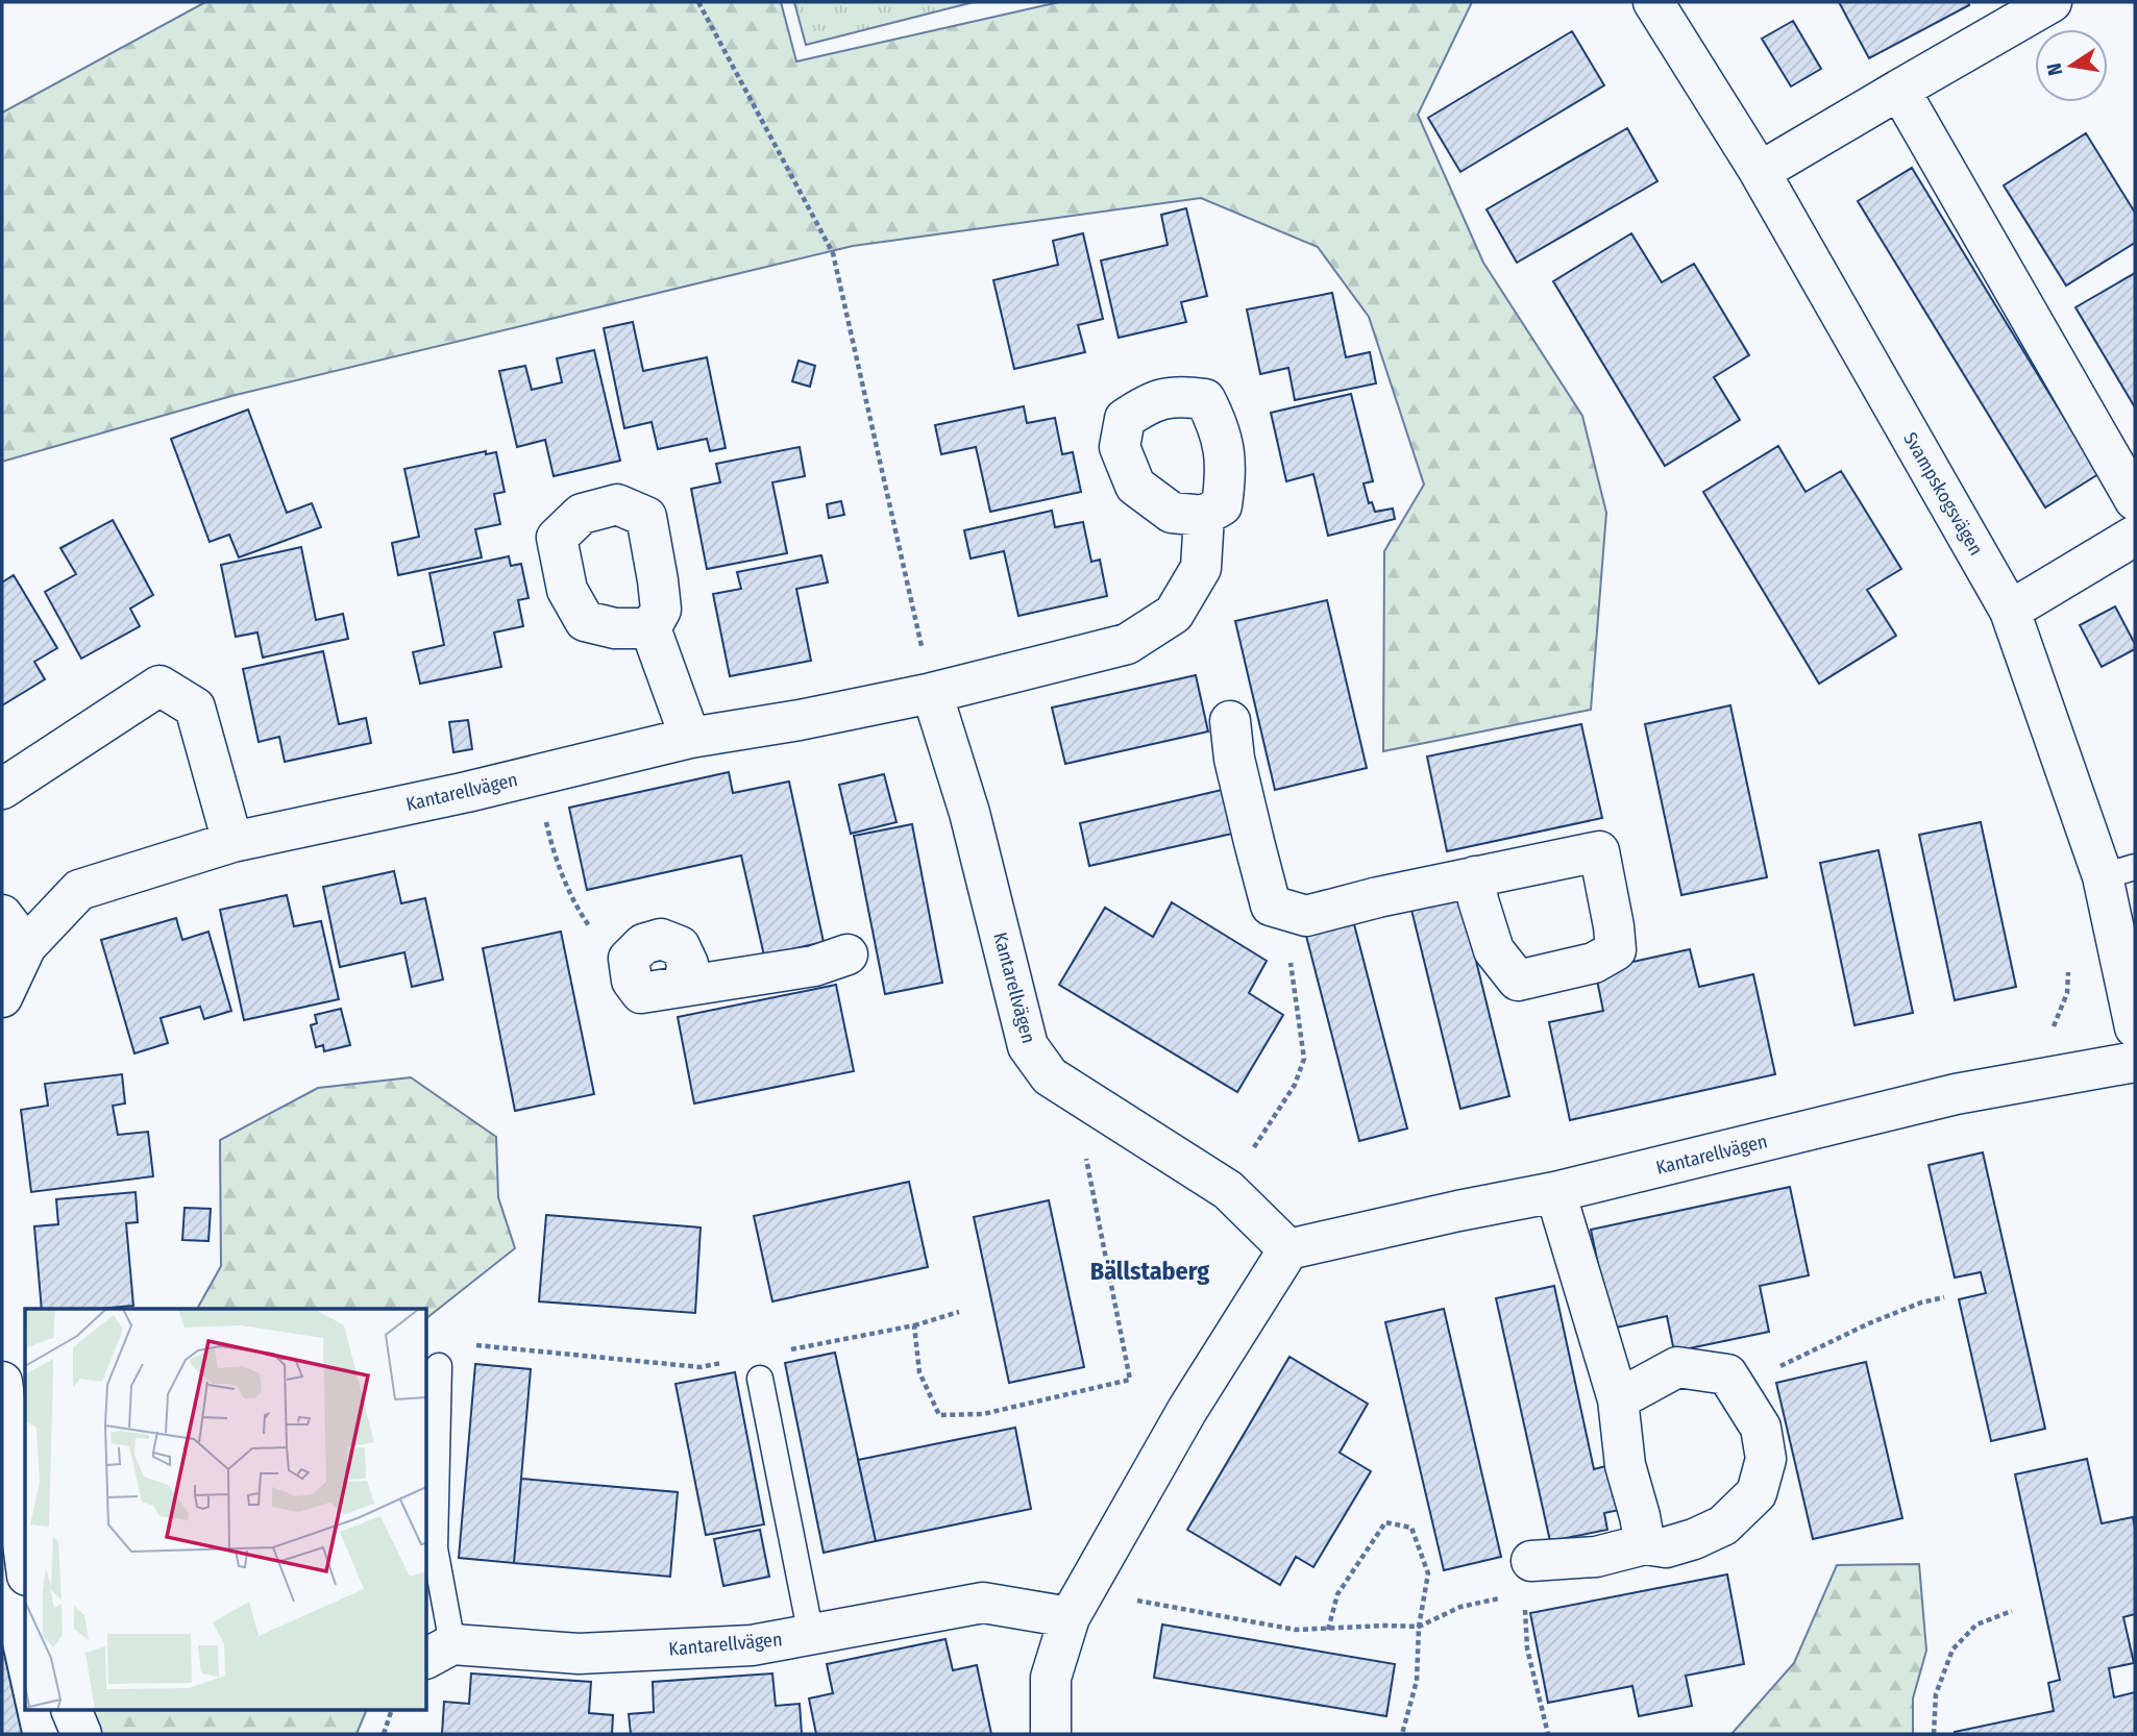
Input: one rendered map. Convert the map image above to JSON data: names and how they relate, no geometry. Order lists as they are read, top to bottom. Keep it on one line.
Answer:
{"streets":{"street":["Svampskogsvägen","Kantarellvägen"]},"districts":["Bällstaberg"],"north":"left"}
